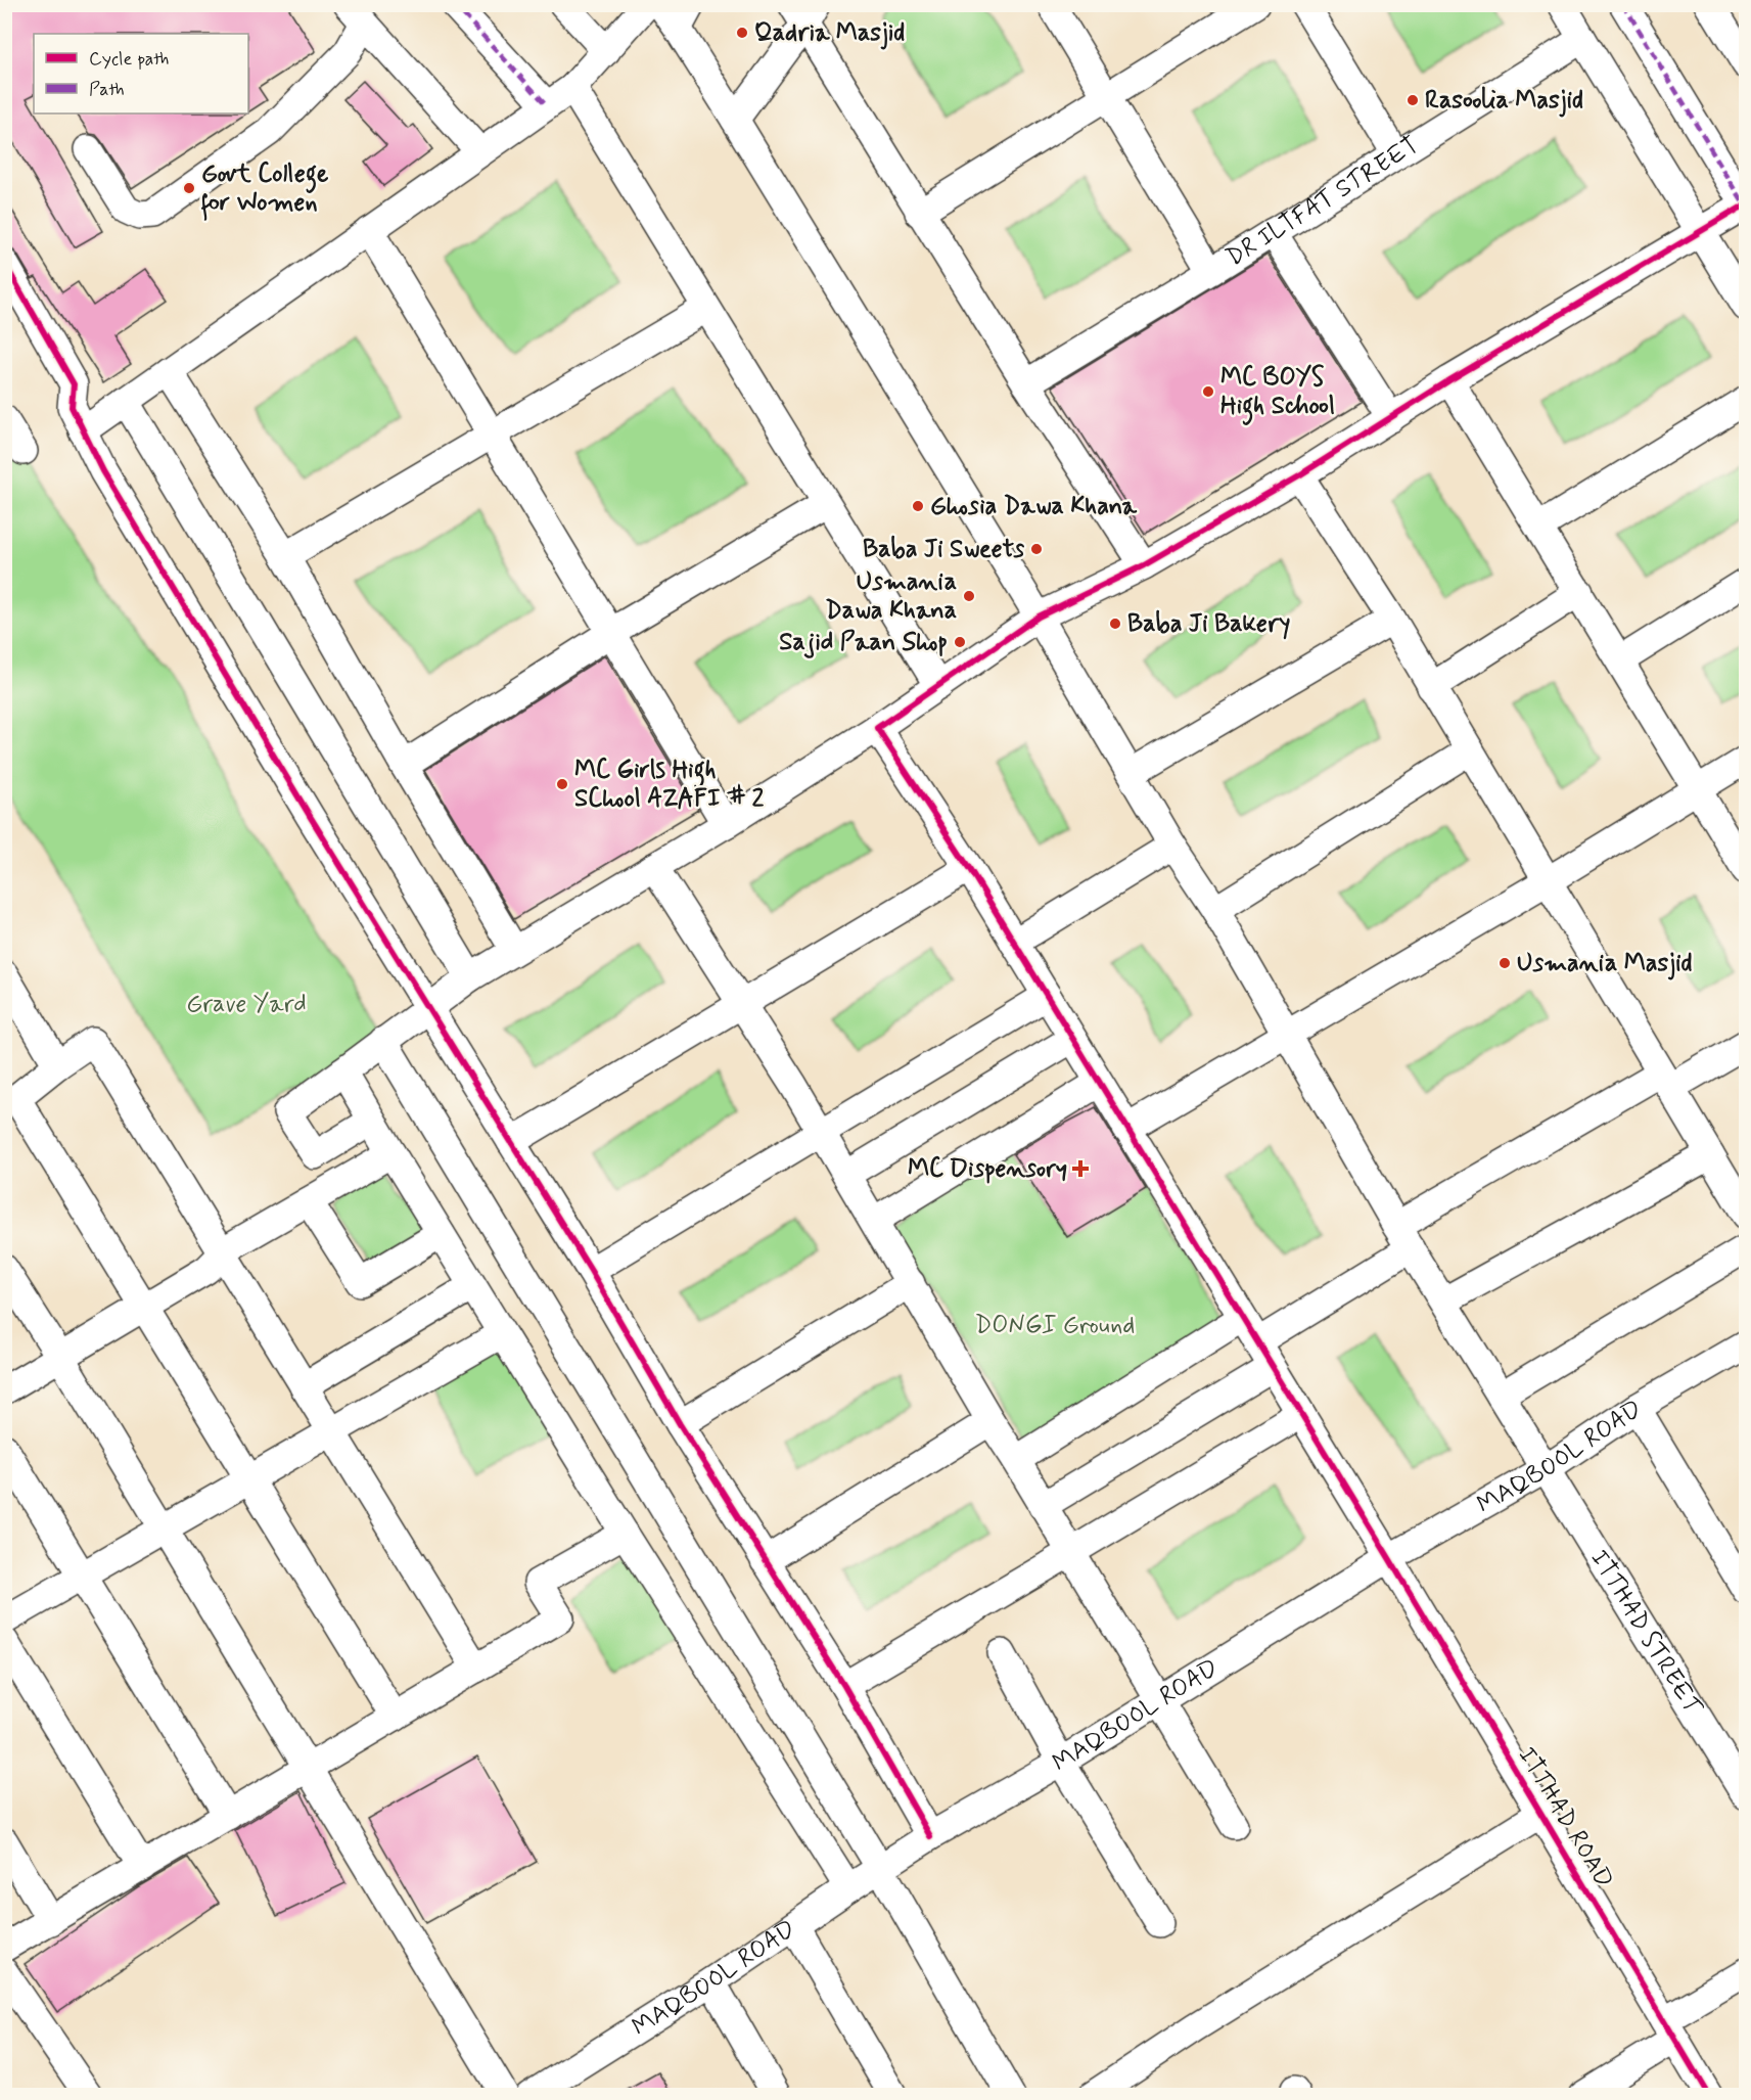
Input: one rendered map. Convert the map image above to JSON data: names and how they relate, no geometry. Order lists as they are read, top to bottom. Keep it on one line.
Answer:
{"streets":{"street":["DR ILTFAT STREET","MAQBOOL ROAD","ITTHAD STREET","ITTHAD ROAD"]},"crossings":[["MAQBOOL ROAD","ITTHAD STREET"],["MAQBOOL ROAD","ITTHAD ROAD"]],"parks":["Grave Yard","DONGI Ground"],"places":{"other":["Qadria Masjid","Rasoolia Masjid","Govt College for Women","MC BOYS High School","Ghosia Dawa Khana","Baba Ji Sweets","Usmania Dawa Khana","Baba Ji Bakery","Sajid Paan Shop","MC Girls High SChool AZAFI # 2","Usmania Masjid"],"health":["MC Dispensory"]},"legend":["Cycle path","Path"]}
